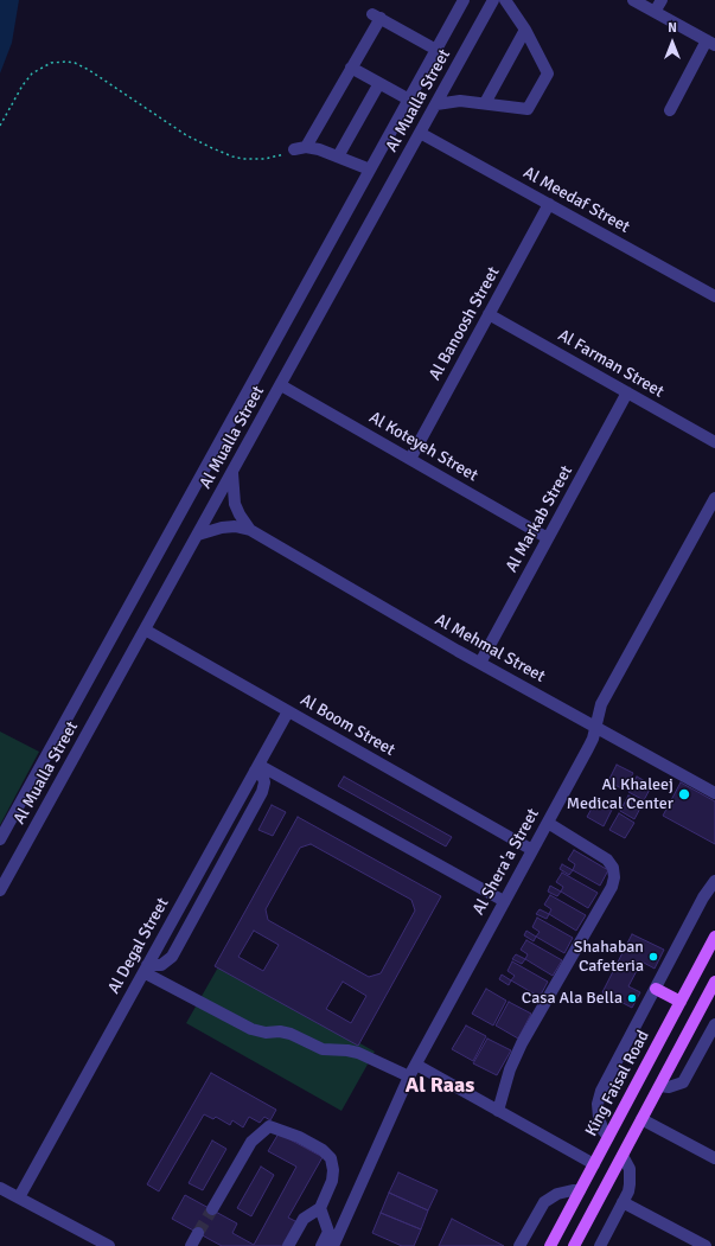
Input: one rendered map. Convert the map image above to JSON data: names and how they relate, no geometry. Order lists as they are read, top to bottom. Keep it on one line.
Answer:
{"streets":{"main road":["King Faisal Road"],"street":["Al Mualla Street","Al Meedaf Street","Al Banoosh Street","Al Farman Street","Al Koteyeh Street","Al Markab Street","Al Mehmal Street","Al Boom Street","Al Shera'a Street","Al Degal Street"]},"crossings":[["Al Mualla Street","Al Meedaf Street"],["Al Mualla Street","Al Koteyeh Street"],["Al Mualla Street","Al Mehmal Street"],["Al Mualla Street","Al Boom Street"],["Al Meedaf Street","Al Banoosh Street"],["Al Banoosh Street","Al Farman Street"],["Al Banoosh Street","Al Koteyeh Street"],["Al Farman Street","Al Markab Street"],["Al Koteyeh Street","Al Markab Street"],["Al Markab Street","Al Mehmal Street"],["Al Mehmal Street","Al Shera'a Street"],["Al Boom Street","Al Shera'a Street"],["Al Boom Street","Al Degal Street"]],"districts":["Al Raas"],"places":["Al Khaleej Medical Center","Shahaban Cafeteria","Casa Ala Bella"],"north":"top"}
